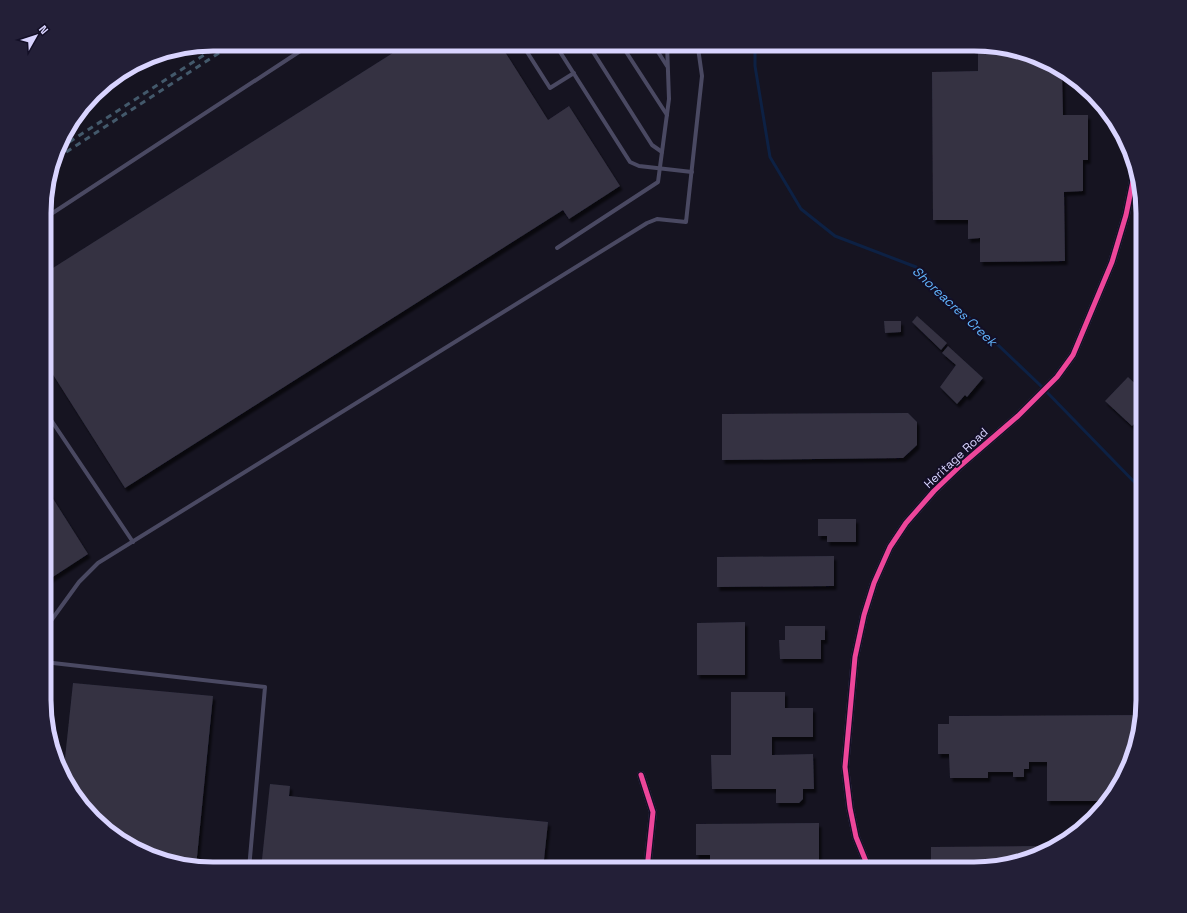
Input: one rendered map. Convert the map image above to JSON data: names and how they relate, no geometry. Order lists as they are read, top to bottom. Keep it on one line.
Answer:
{"streets":{"street":["Heritage Road"]},"water":["Shoreacres Creek"],"north":"top right"}
